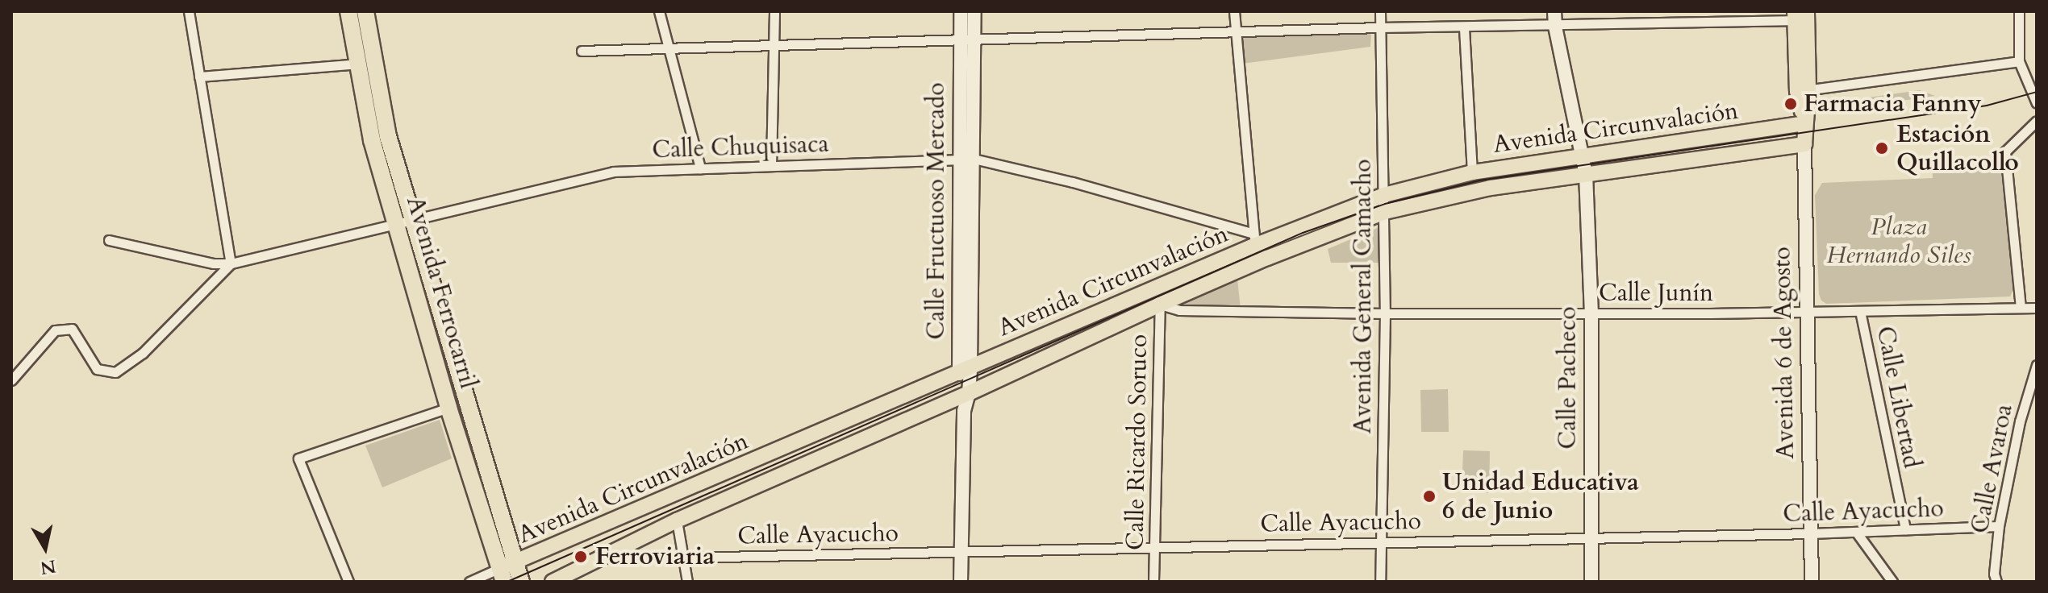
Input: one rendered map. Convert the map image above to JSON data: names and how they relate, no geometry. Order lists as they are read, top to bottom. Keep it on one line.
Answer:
{"streets":{"highway":["Avenida Ferrocarril"],"main road":["Avenida Circunvalación","Calle Fructuoso Mercado","Avenida 6 de Agosto","Calle Pacheco"],"street":["Calle Chuquisaca","Calle Junín","Avenida General Camacho","Calle Libertad","Calle Ricardo Soruco","Calle Avaroa","Calle Ayacucho"]},"crossings":[["Avenida Circunvalación","Calle Chuquisaca"],["Avenida Circunvalación","Calle Fructuoso Mercado"],["Avenida Circunvalación","Avenida Ferrocarril"],["Avenida Circunvalación","Calle Junín"],["Avenida Circunvalación","Avenida General Camacho"],["Avenida Circunvalación","Avenida 6 de Agosto"],["Avenida Circunvalación","Calle Pacheco"],["Avenida Circunvalación","Calle Ricardo Soruco"],["Calle Chuquisaca","Calle Fructuoso Mercado"],["Calle Chuquisaca","Avenida Ferrocarril"],["Calle Fructuoso Mercado","Calle Ayacucho"],["Calle Junín","Avenida General Camacho"],["Calle Junín","Avenida 6 de Agosto"],["Calle Junín","Calle Pacheco"],["Calle Junín","Calle Libertad"],["Calle Junín","Calle Ricardo Soruco"],["Avenida General Camacho","Calle Ayacucho"],["Avenida 6 de Agosto","Calle Ayacucho"],["Calle Pacheco","Calle Ayacucho"],["Calle Libertad","Calle Ayacucho"],["Calle Ricardo Soruco","Calle Ayacucho"],["Calle Avaroa","Calle Ayacucho"]],"parks":["Plaza Hernando Siles"],"places":["Farmacia Fanny","Estación Quillacollo","Unidad Educativa 6 de Junio","Ferroviaria"],"north":"bottom"}
